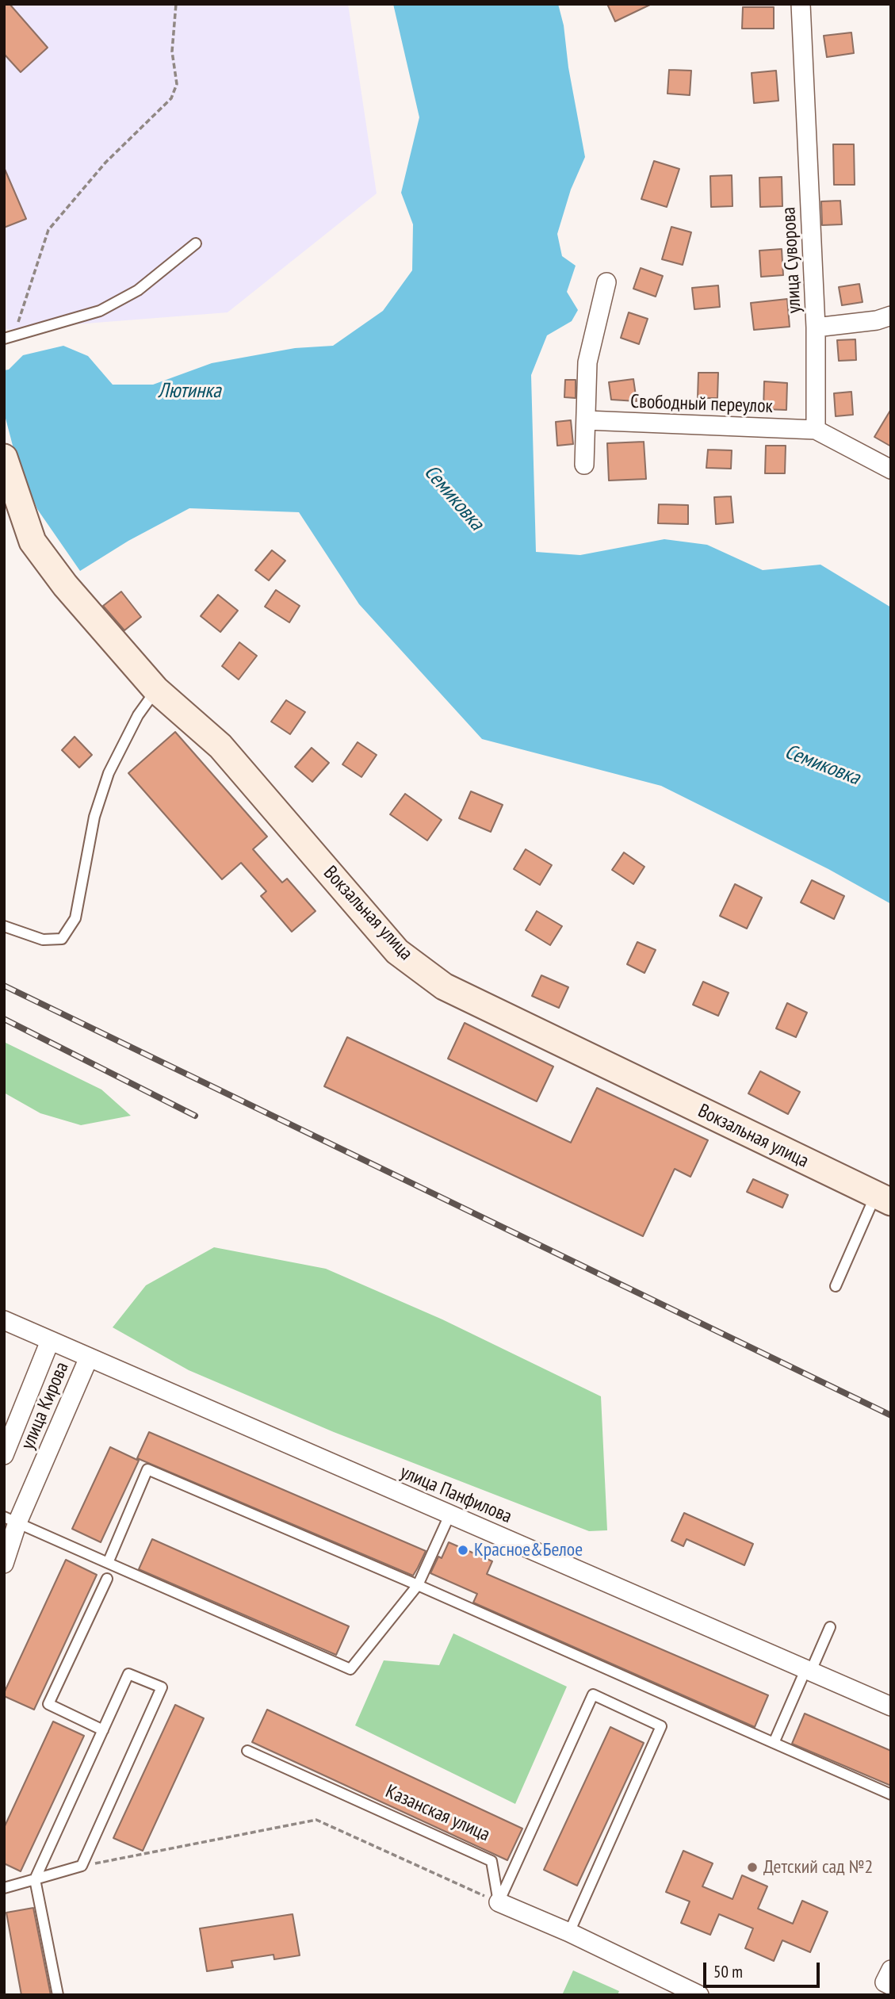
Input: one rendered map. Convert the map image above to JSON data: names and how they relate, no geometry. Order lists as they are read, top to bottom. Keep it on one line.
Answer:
{"streets":{"main road":["Вокзальная улица"],"street":["улица Суворова","Свободный переулок","улица Кирова","улица Панфилова"],"lane":["Казанская улица"]},"crossings":[["улица Суворова","Свободный переулок"],["улица Кирова","улица Панфилова"]],"water":["Лютинка","Семиковка"],"places":["Красное&Белое","Детский сад №2"],"scale_bar":"50 m"}
